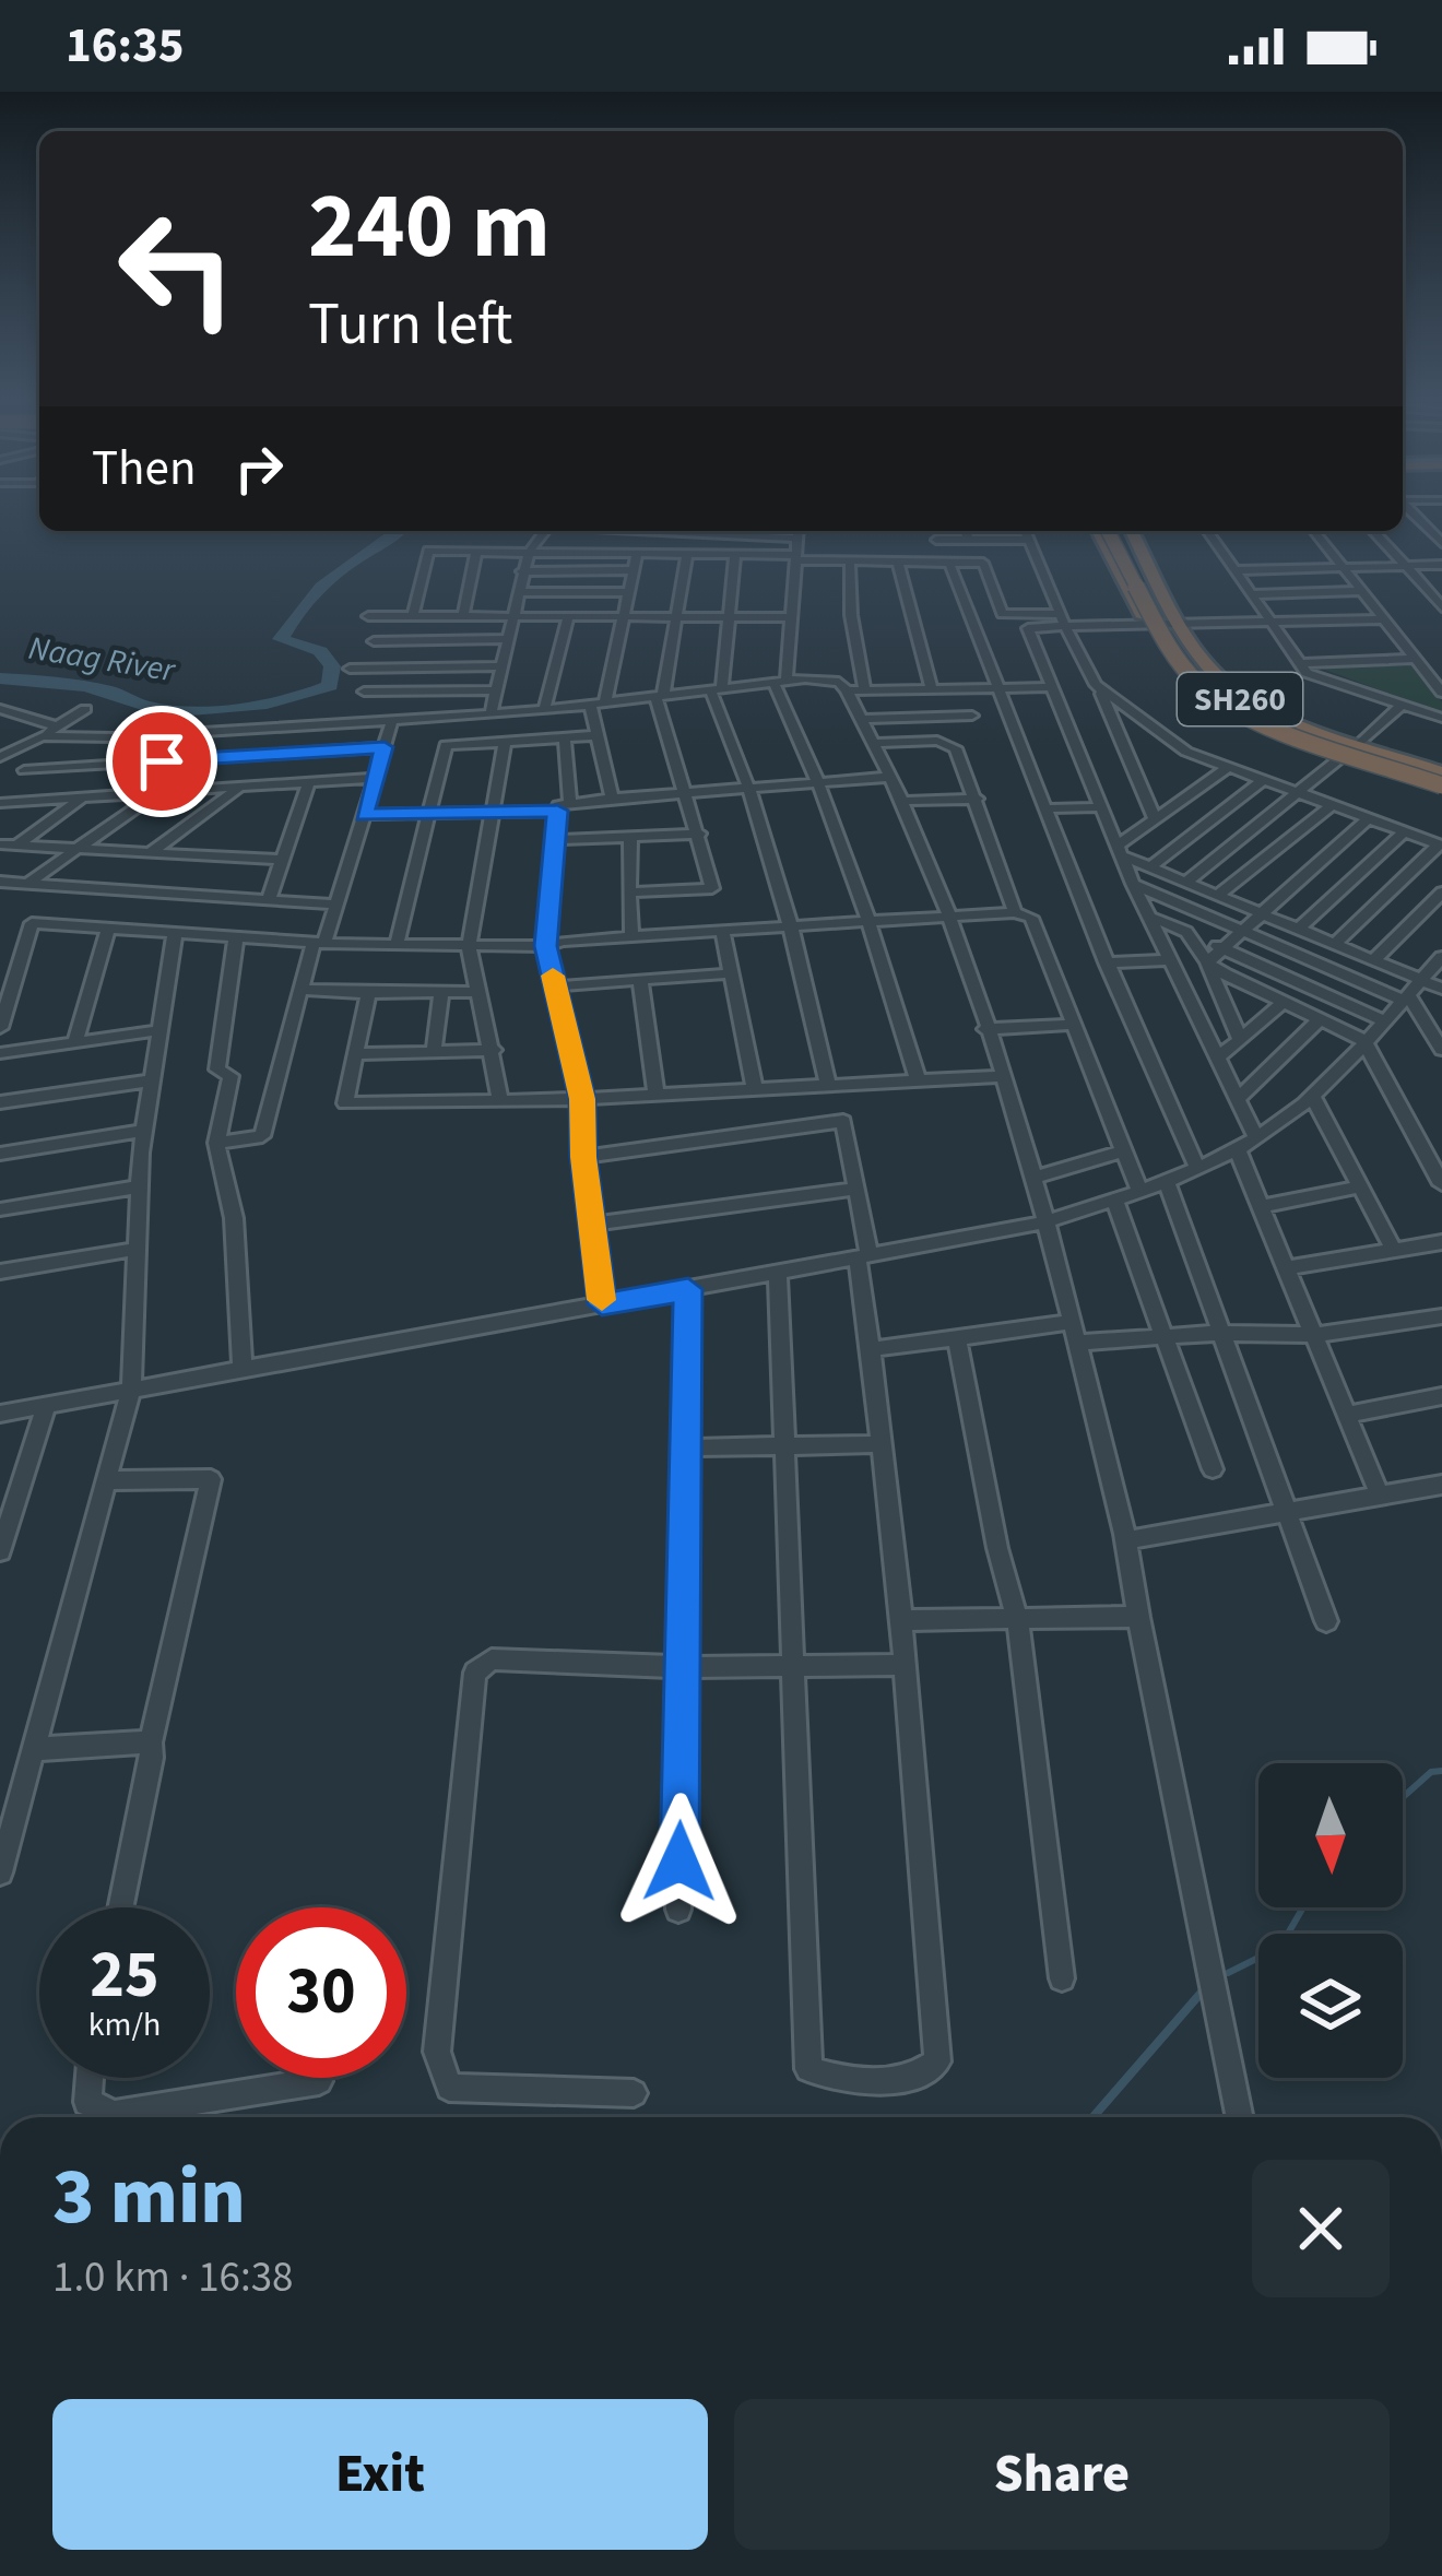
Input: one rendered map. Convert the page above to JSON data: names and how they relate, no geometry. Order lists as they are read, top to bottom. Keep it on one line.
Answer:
{"streets":{"highway":["SH260"]},"water":["Naag River"],"north":"bottom","page":{"status":"16:35","turn":["240 m","Turn left"],"then":"Then","speed":"25 km/h","limit":"30","heading":["3 min","1.0 km · 16:38"],"buttons":["Exit","Share"]}}
